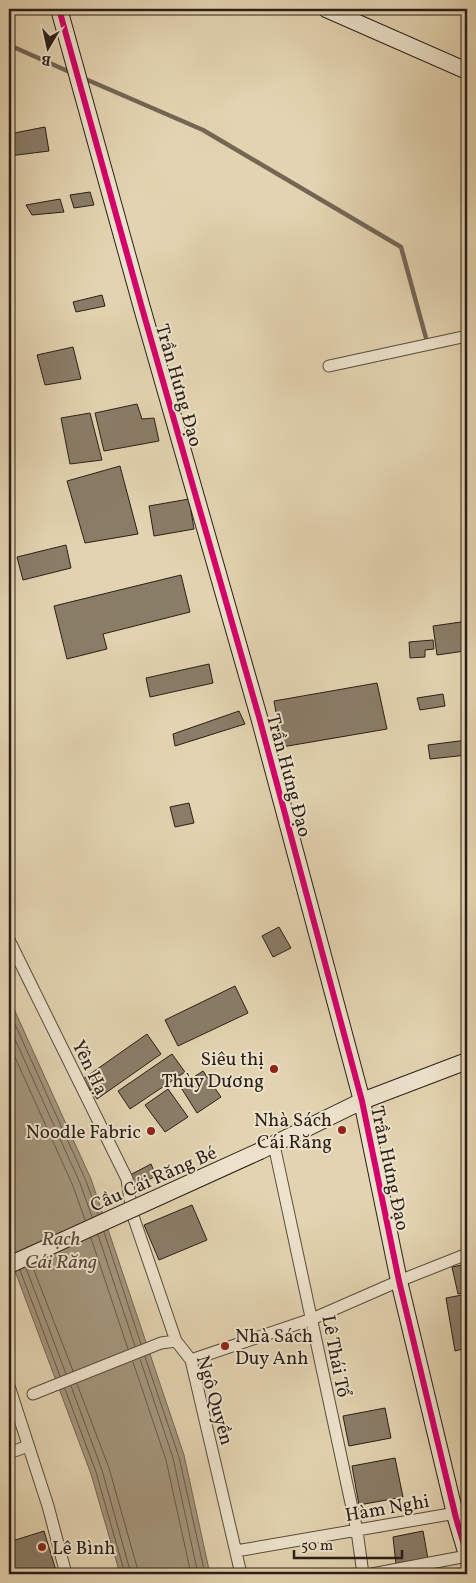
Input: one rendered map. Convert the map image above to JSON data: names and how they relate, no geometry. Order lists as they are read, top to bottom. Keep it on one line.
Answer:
{"streets":{"street":["Trần Hưng Đạo","Yên Hạ","Cầu Cái Răng Bé","Lê Thái Tổ","Ngô Quyền","Hàm Nghi"]},"crossings":[["Trần Hưng Đạo","Cầu Cái Răng Bé"],["Trần Hưng Đạo","Hàm Nghi"],["Yên Hạ","Ngô Quyền"],["Cầu Cái Răng Bé","Lê Thái Tổ"],["Lê Thái Tổ","Hàm Nghi"],["Ngô Quyền","Hàm Nghi"]],"water":["Rạch Cái Răng"],"places":["Siêu thị Thùy Dương","Nhà Sách Cái Răng","Noodle Fabric","Nhà Sách Duy Anh","Lê Bình"],"scale_bar":"50 m","north":"bottom"}
